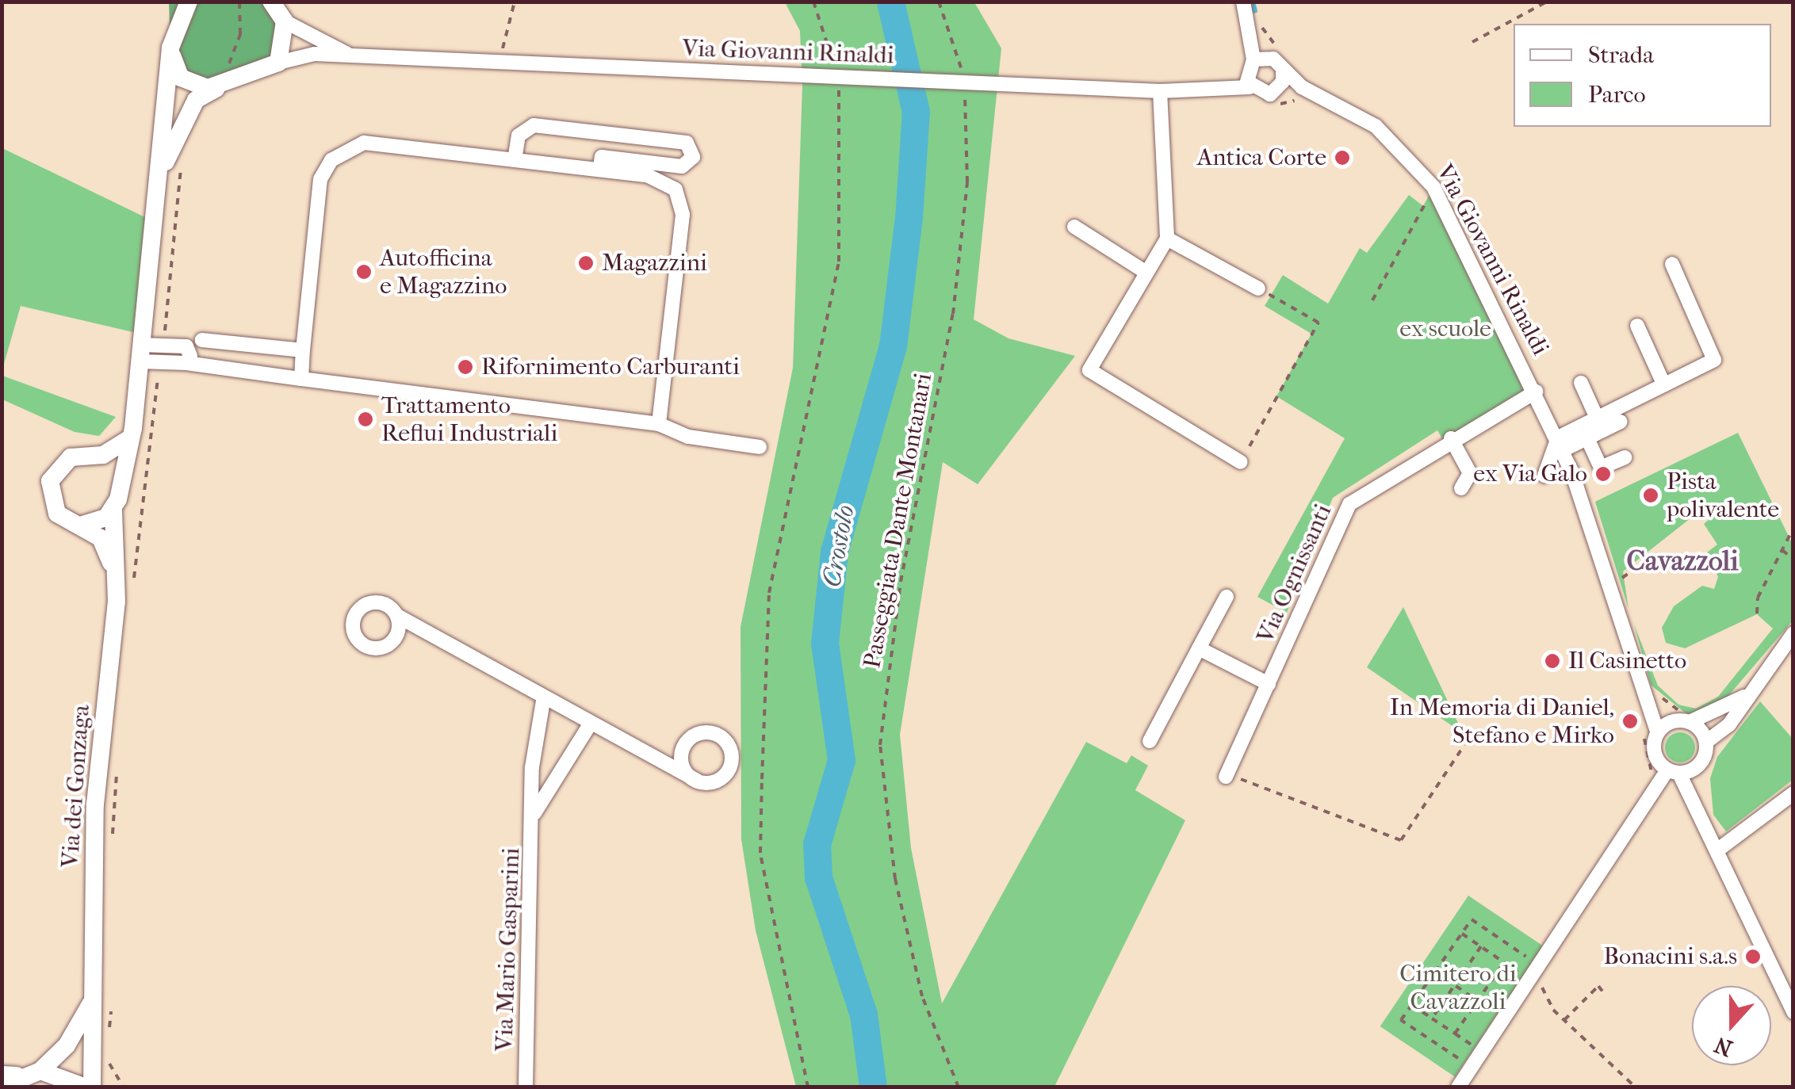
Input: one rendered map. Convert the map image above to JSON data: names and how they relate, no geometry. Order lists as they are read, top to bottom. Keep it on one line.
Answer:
{"streets":{"main road":["Via dei Gonzaga"],"street":["Via Giovanni Rinaldi","Via Ognissanti","Via Mario Gasparini"],"path":["Passeggiata Dante Montanari"]},"crossings":[["Via Giovanni Rinaldi","Passeggiata Dante Montanari"],["Via Giovanni Rinaldi","Via Ognissanti"],["Via Giovanni Rinaldi","Via dei Gonzaga"]],"districts":["Cavazzoli"],"water":["Crostolo"],"parks":["ex scuole","Cimitero di Cavazzoli"],"places":["Antica Corte","Magazzini","Autofficina e Magazzino","Rifornimento Carburanti","Trattamento Reflui Industriali","ex Via Galo","Pista polivalente","Il Casinetto","In Memoria di Daniel, Stefano e Mirko","Bonacini s.a.s"],"legend":["Strada","Parco"],"north":"bottom"}
